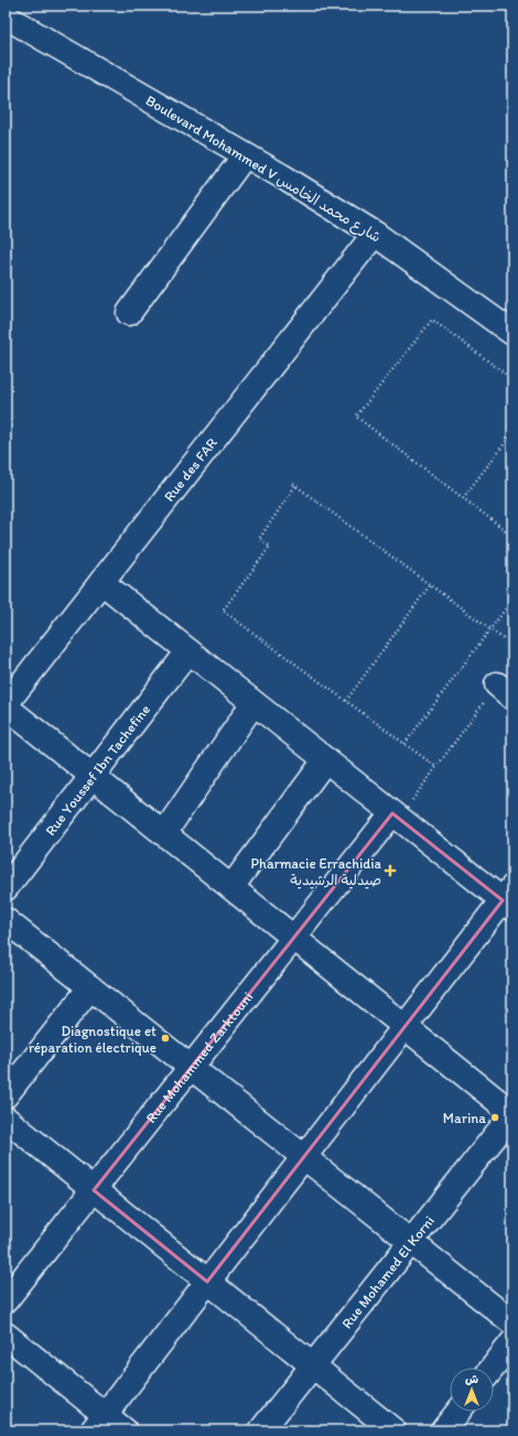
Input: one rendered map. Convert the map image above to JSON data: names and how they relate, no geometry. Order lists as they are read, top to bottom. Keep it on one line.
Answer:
{"streets":{"street":["Boulevard Mohammed V شارع محمد الخامس","Rue des FAR","Rue Youssef Ibn Tachefine","Rue Mohammed Zarktouni","Rue Mohamed El Korni"]},"crossings":[["Boulevard Mohammed V شارع محمد الخامس","Rue des FAR"]],"places":{"health":["Pharmacie Errachidia صيدلية الرشيدية"],"other":["Diagnostique et réparation électrique","Marina"]},"north":"top"}
